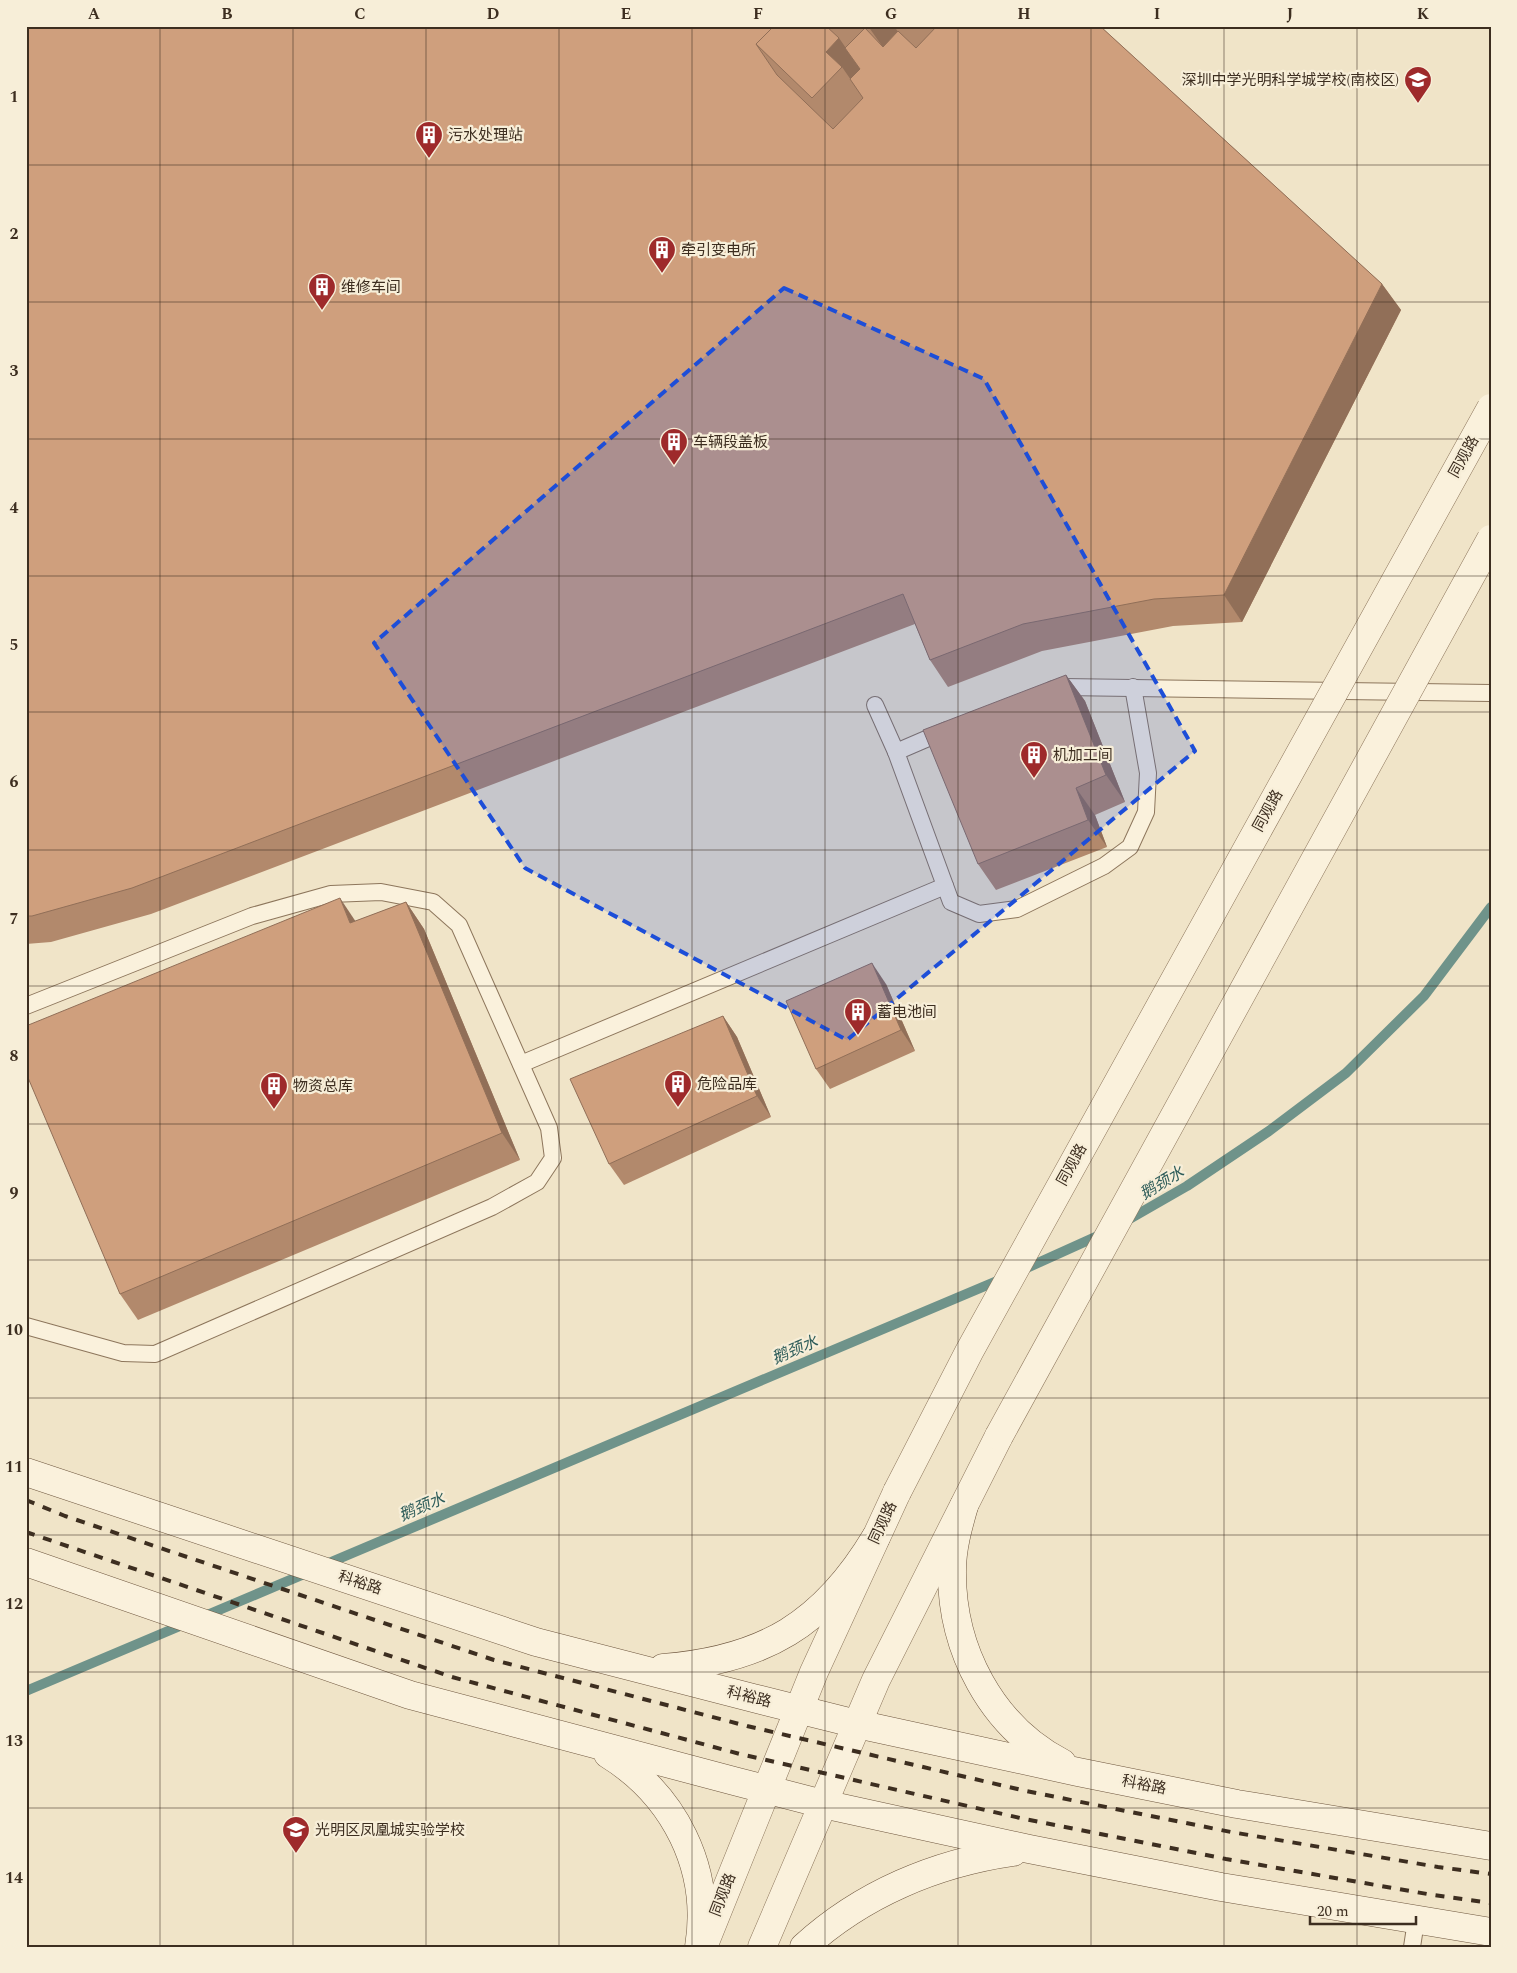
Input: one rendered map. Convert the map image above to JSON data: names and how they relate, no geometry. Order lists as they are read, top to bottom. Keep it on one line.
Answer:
{"streets":{"main road":["同观路","科裕路"]},"crossings":[["同观路","科裕路"]],"water":["鹅颈水"],"places":{"school or university":["深圳中学光明科学城学校(南校区)","光明区凤凰城实验学校"],"building":["污水处理站","牵引变电所","维修车间","车辆段盖板","机加工间","蓄电池间","危险品库","物资总库"]},"scale_bar":"20 m","grid":{"columns":["A","B","C","D","E","F","G","H","I","J","K"],"rows":["1","2","3","4","5","6","7","8","9","10","11","12","13","14"]}}
